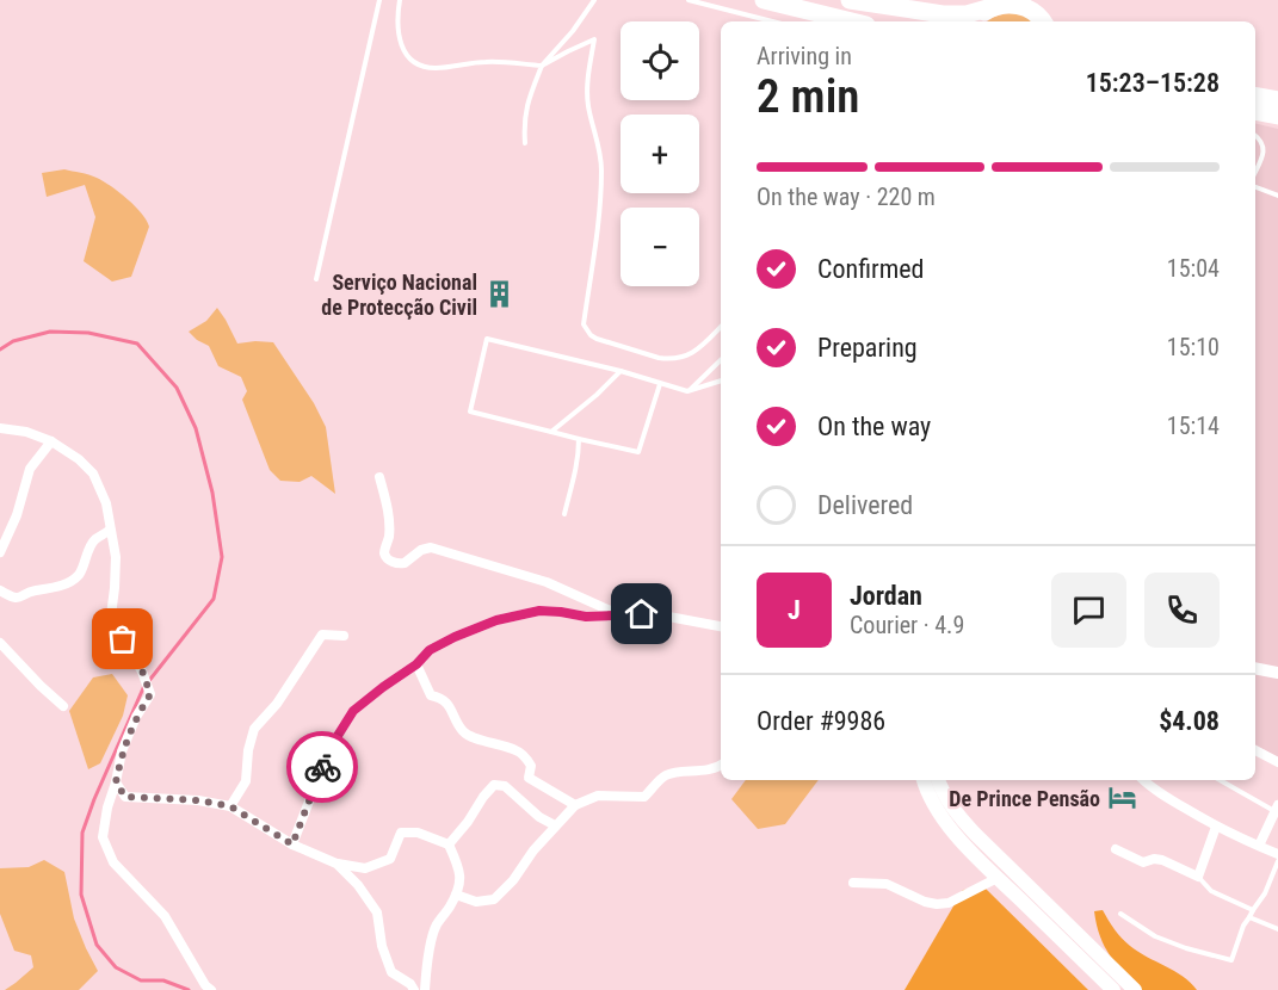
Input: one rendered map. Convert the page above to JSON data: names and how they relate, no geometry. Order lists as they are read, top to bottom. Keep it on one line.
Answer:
{"places":{"building":["Serviço Nacional de Protecção Civil"],"hotel":["De Prince Pensão"]},"page":{"map_buttons":["+","−"],"heading":["2 min","Arriving in","15:23–15:28"],"panel":["Jordan","Courier · 4.9","Order #9986","$4.08"],"bar":"On the way · 220 m","list":[["Confirmed","15:04"],["Preparing","15:10"],["On the way","15:14"],"Delivered"],"round":"J"}}
